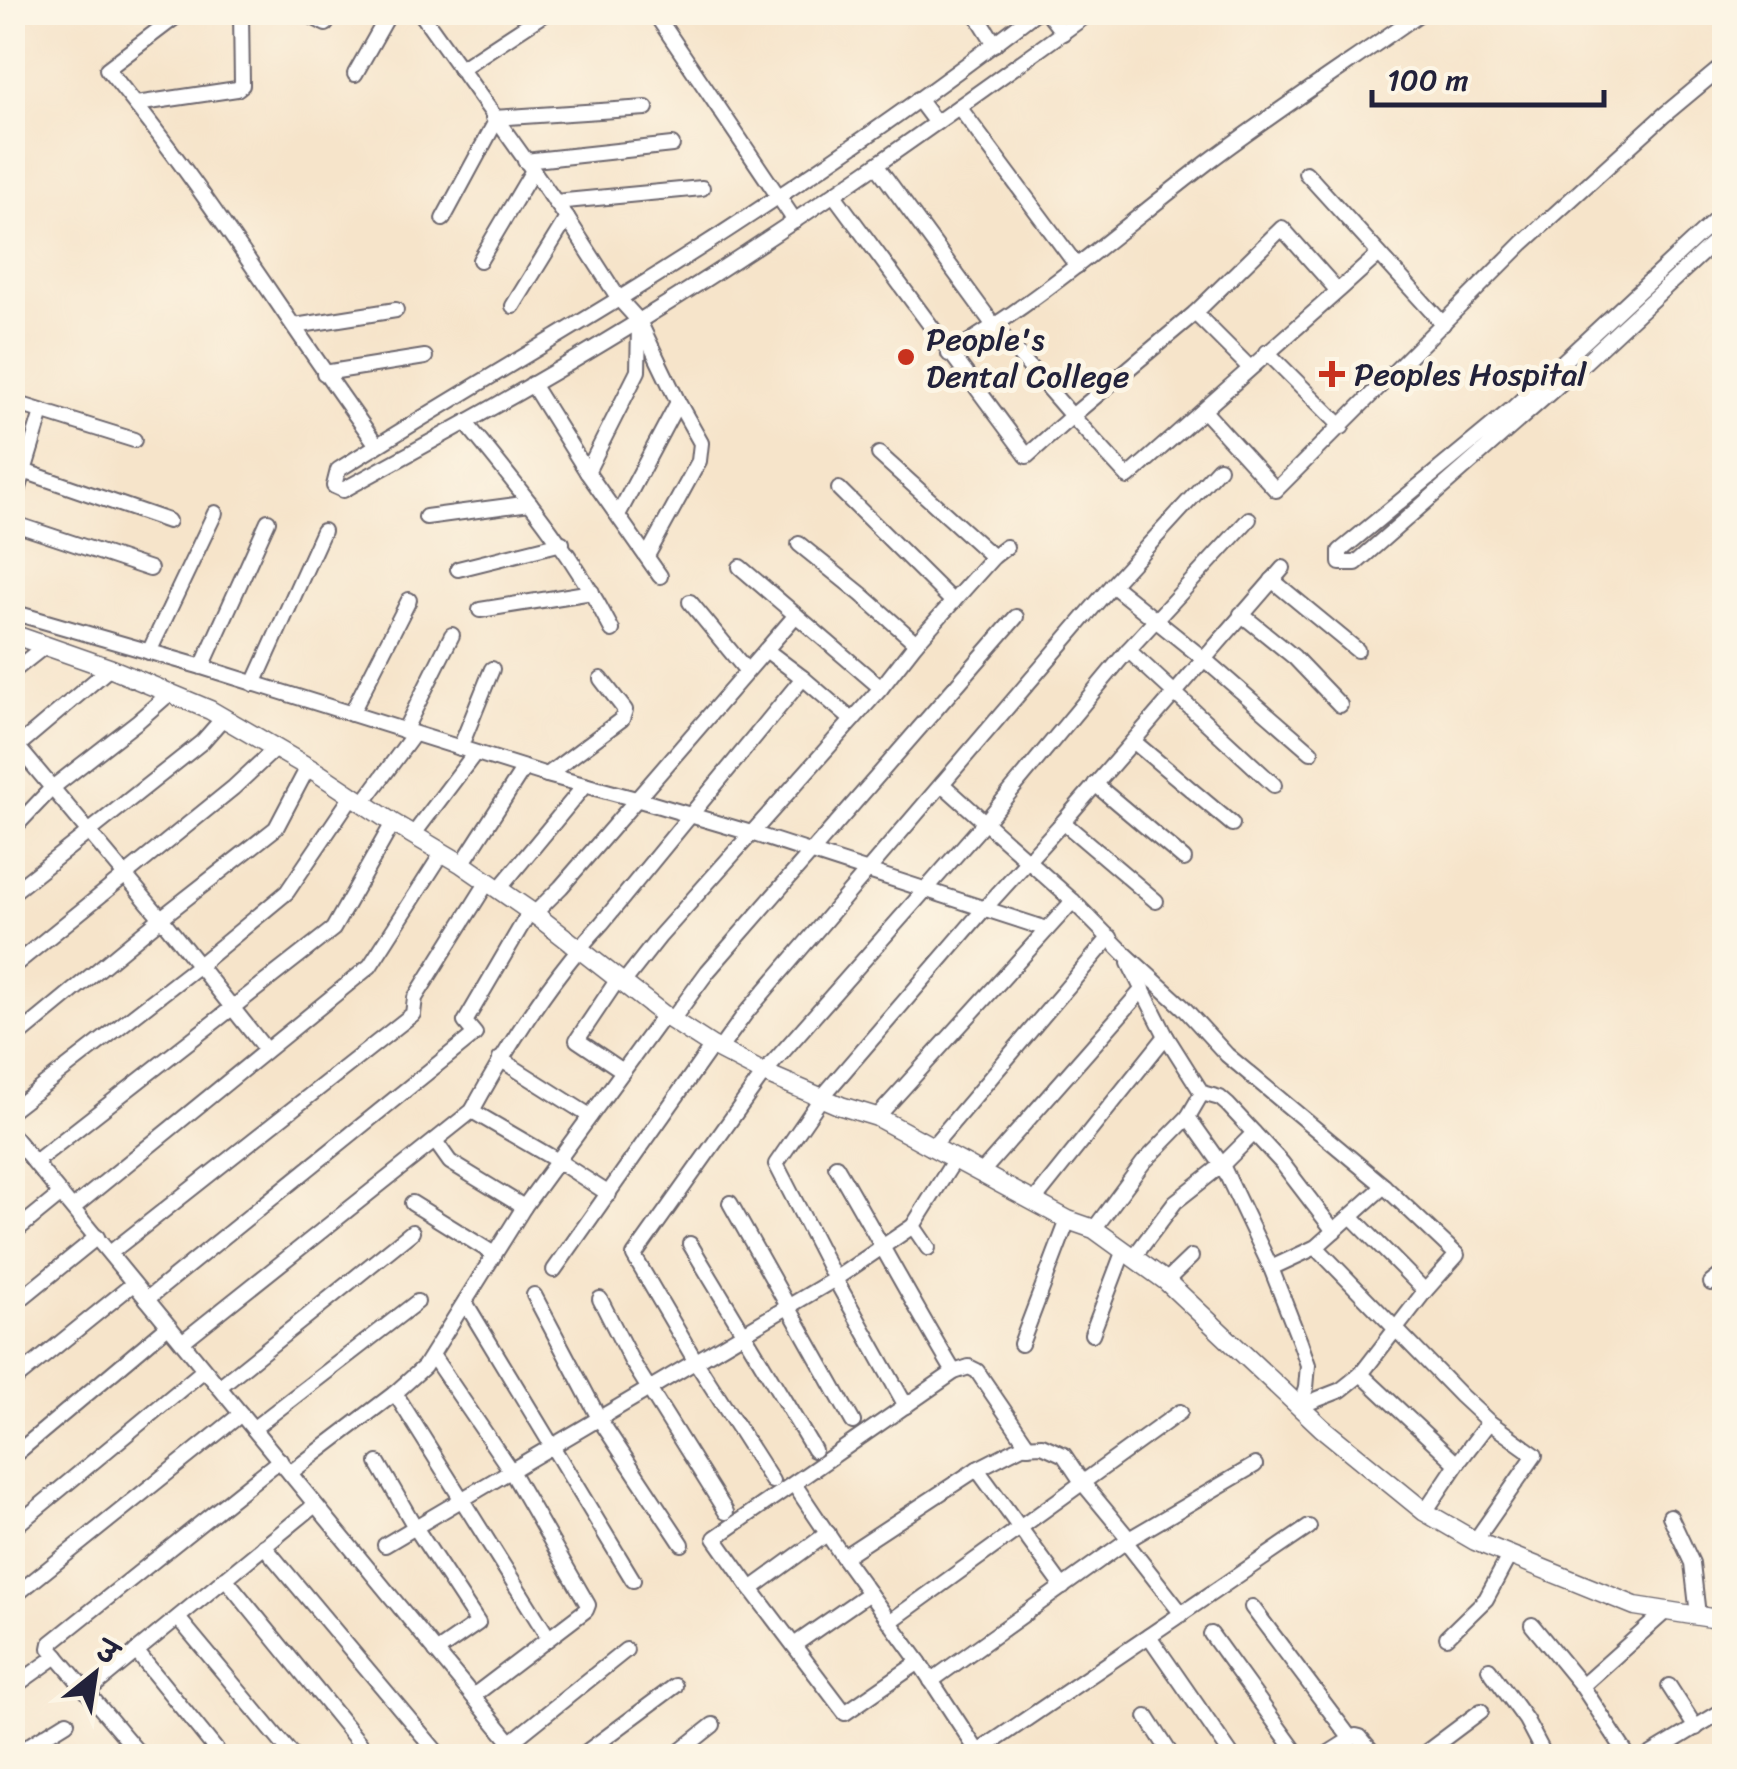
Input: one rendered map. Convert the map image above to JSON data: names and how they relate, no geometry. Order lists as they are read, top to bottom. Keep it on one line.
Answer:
{"places":{"other":["People's Dental College"],"health":["Peoples Hospital"]},"scale_bar":"100 m","north":"top right"}
